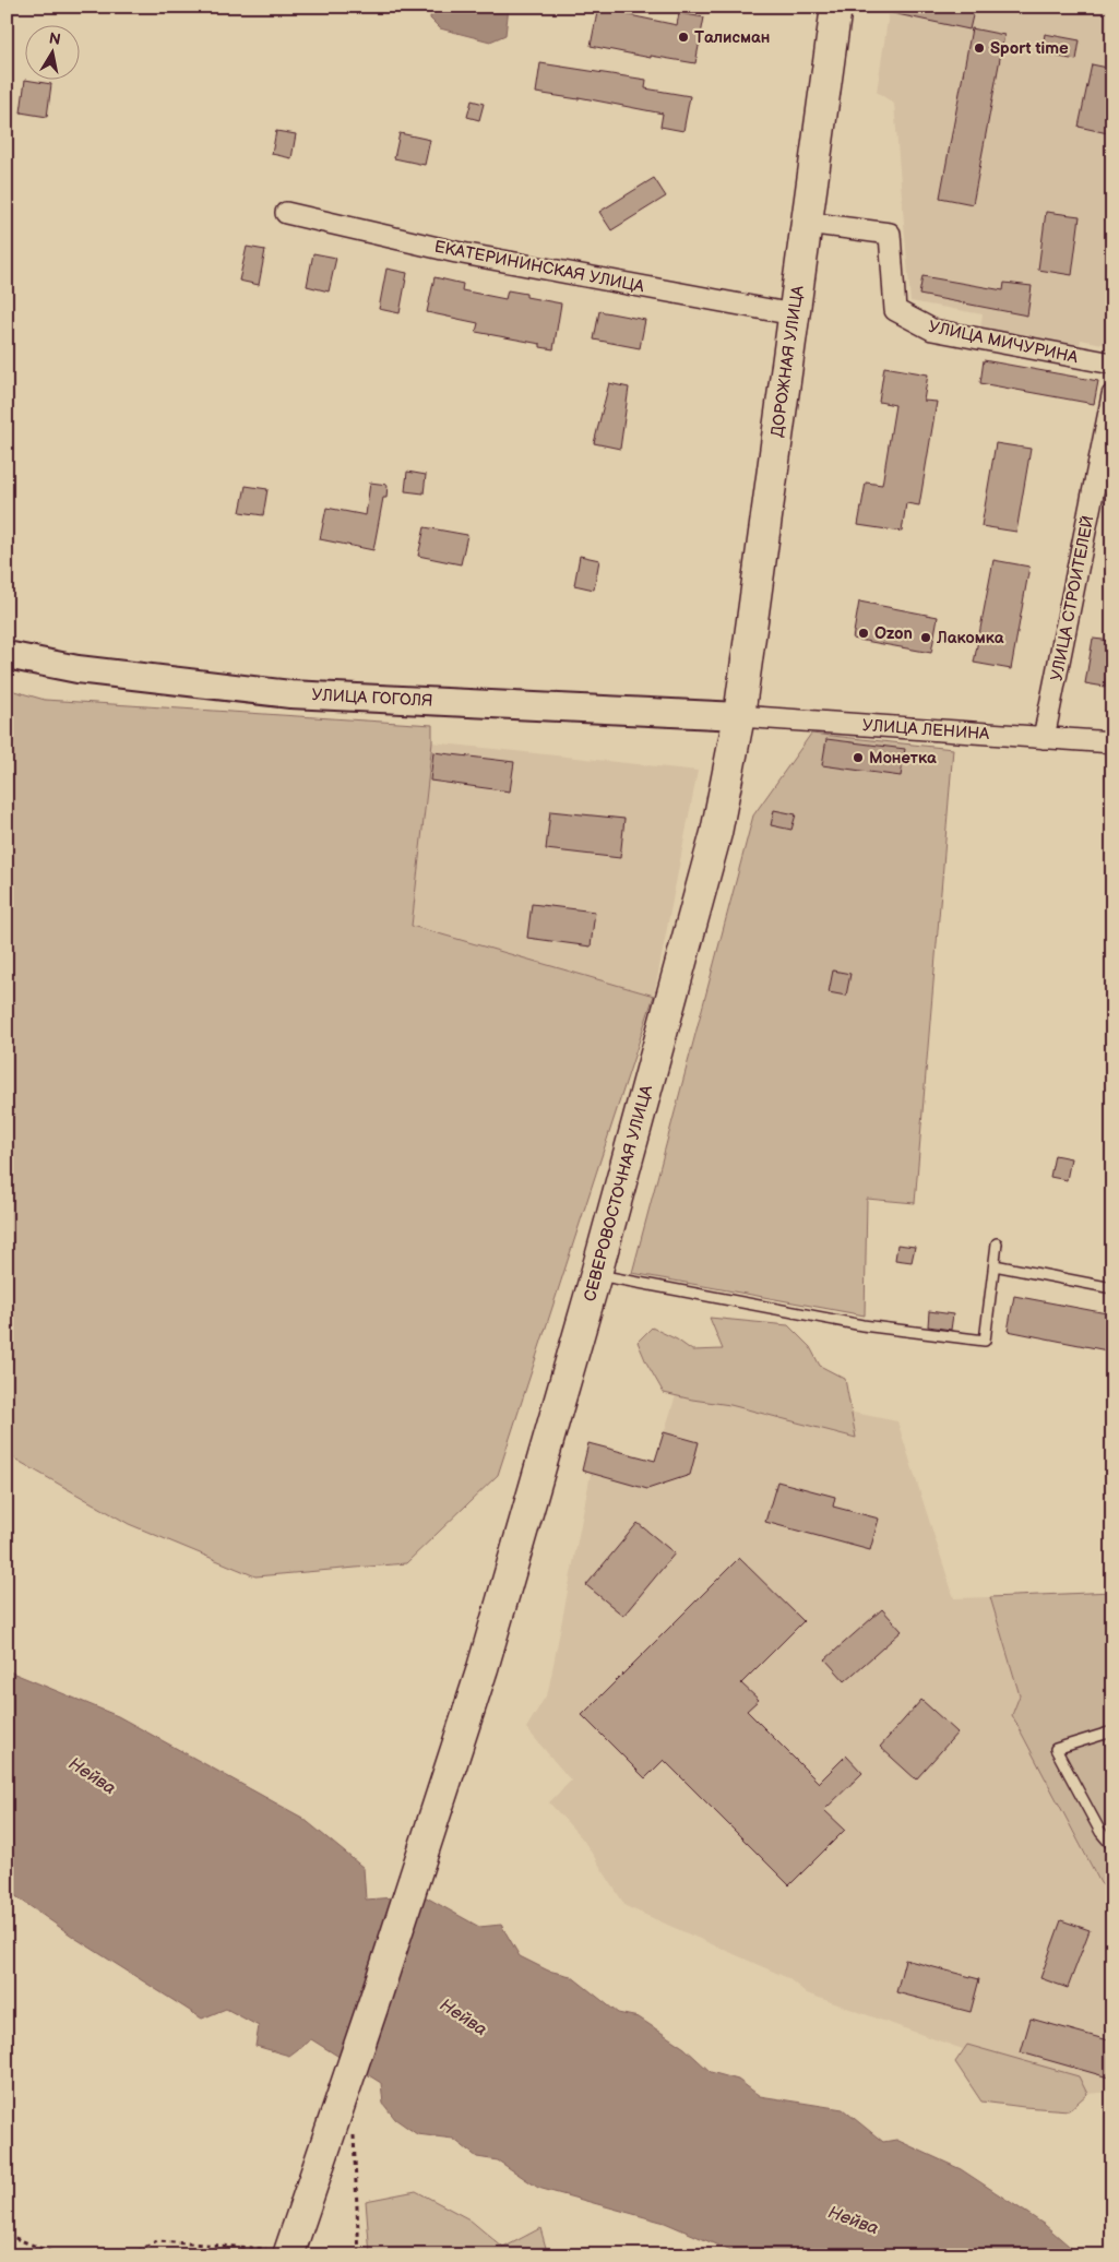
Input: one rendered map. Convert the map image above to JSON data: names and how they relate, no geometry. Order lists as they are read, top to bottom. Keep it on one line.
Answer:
{"streets":{"main road":["ДОРОЖНАЯ УЛИЦА","СЕВЕРОВОСТОЧНАЯ УЛИЦА"],"street":["ЕКАТЕРИНИНСКАЯ УЛИЦА","УЛИЦА МИЧУРИНА","УЛИЦА СТРОИТЕЛЕЙ","УЛИЦА ГОГОЛЯ","УЛИЦА ЛЕНИНА"]},"crossings":[["ЕКАТЕРИНИНСКАЯ УЛИЦА","ДОРОЖНАЯ УЛИЦА"],["УЛИЦА МИЧУРИНА","ДОРОЖНАЯ УЛИЦА"],["ДОРОЖНАЯ УЛИЦА","УЛИЦА ГОГОЛЯ"],["ДОРОЖНАЯ УЛИЦА","УЛИЦА ЛЕНИНА"],["ДОРОЖНАЯ УЛИЦА","СЕВЕРОВОСТОЧНАЯ УЛИЦА"],["УЛИЦА СТРОИТЕЛЕЙ","УЛИЦА ЛЕНИНА"],["УЛИЦА ГОГОЛЯ","УЛИЦА ЛЕНИНА"],["УЛИЦА ГОГОЛЯ","СЕВЕРОВОСТОЧНАЯ УЛИЦА"],["УЛИЦА ЛЕНИНА","СЕВЕРОВОСТОЧНАЯ УЛИЦА"]],"water":["Нейва"],"places":["Талисман","Sport time","Ozon","Лакомка","Монетка"],"north":"top"}
